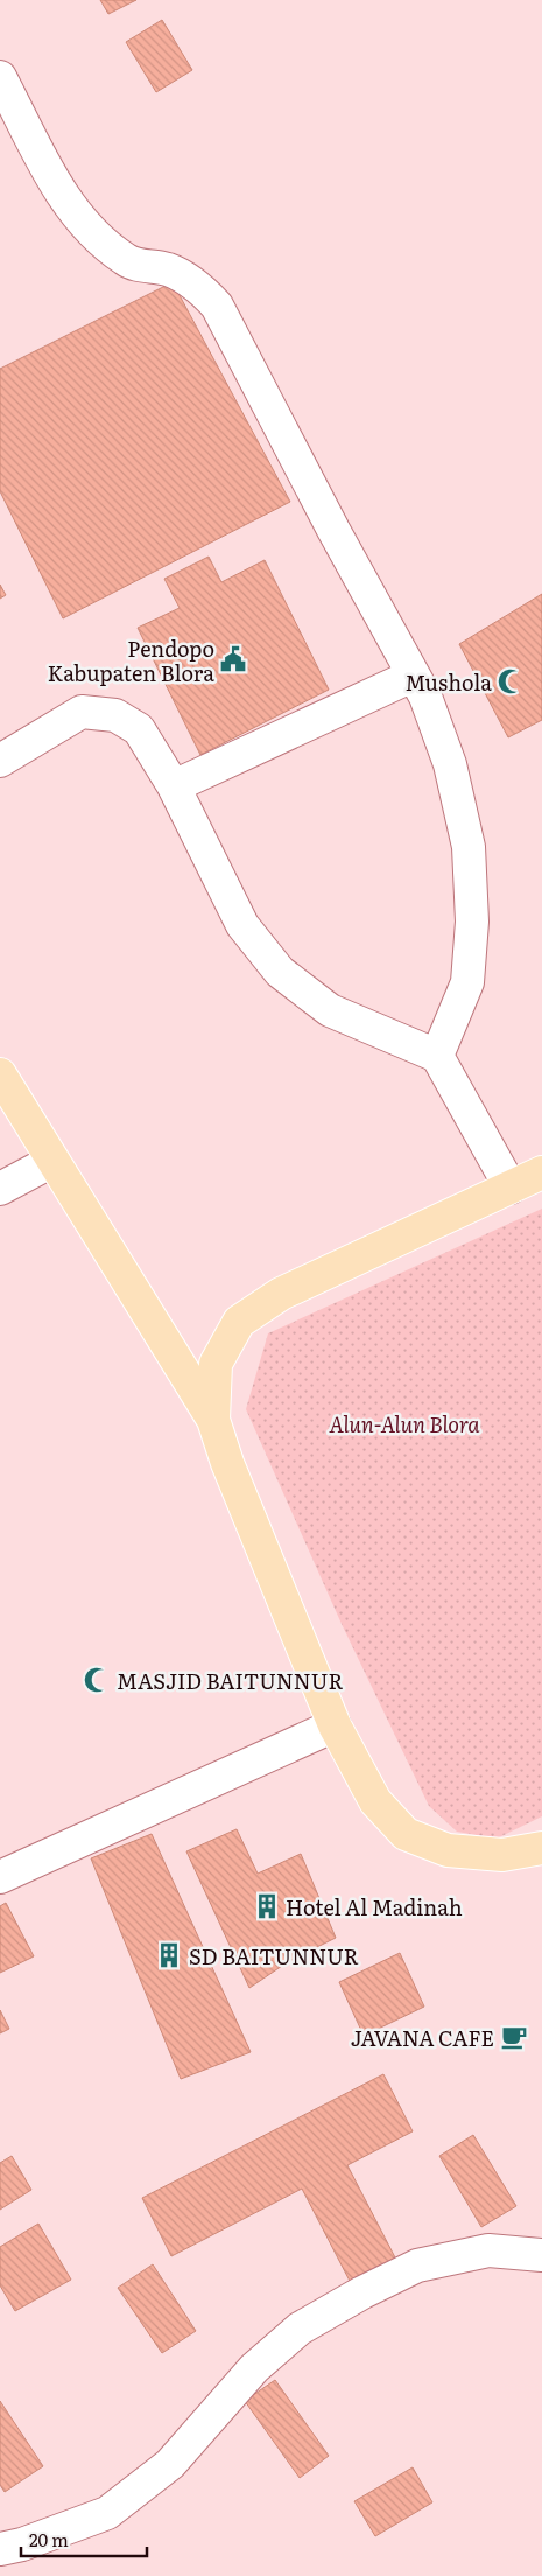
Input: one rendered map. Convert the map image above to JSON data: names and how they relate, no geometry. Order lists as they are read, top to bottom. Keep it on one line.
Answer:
{"parks":["Alun-Alun Blora"],"places":{"public building":["Pendopo Kabupaten Blora"],"mosque":["Mushola","MASJID BAITUNNUR"],"building":["Hotel Al Madinah","SD BAITUNNUR"],"cafe":["JAVANA CAFE"]},"scale_bar":"20 m"}
